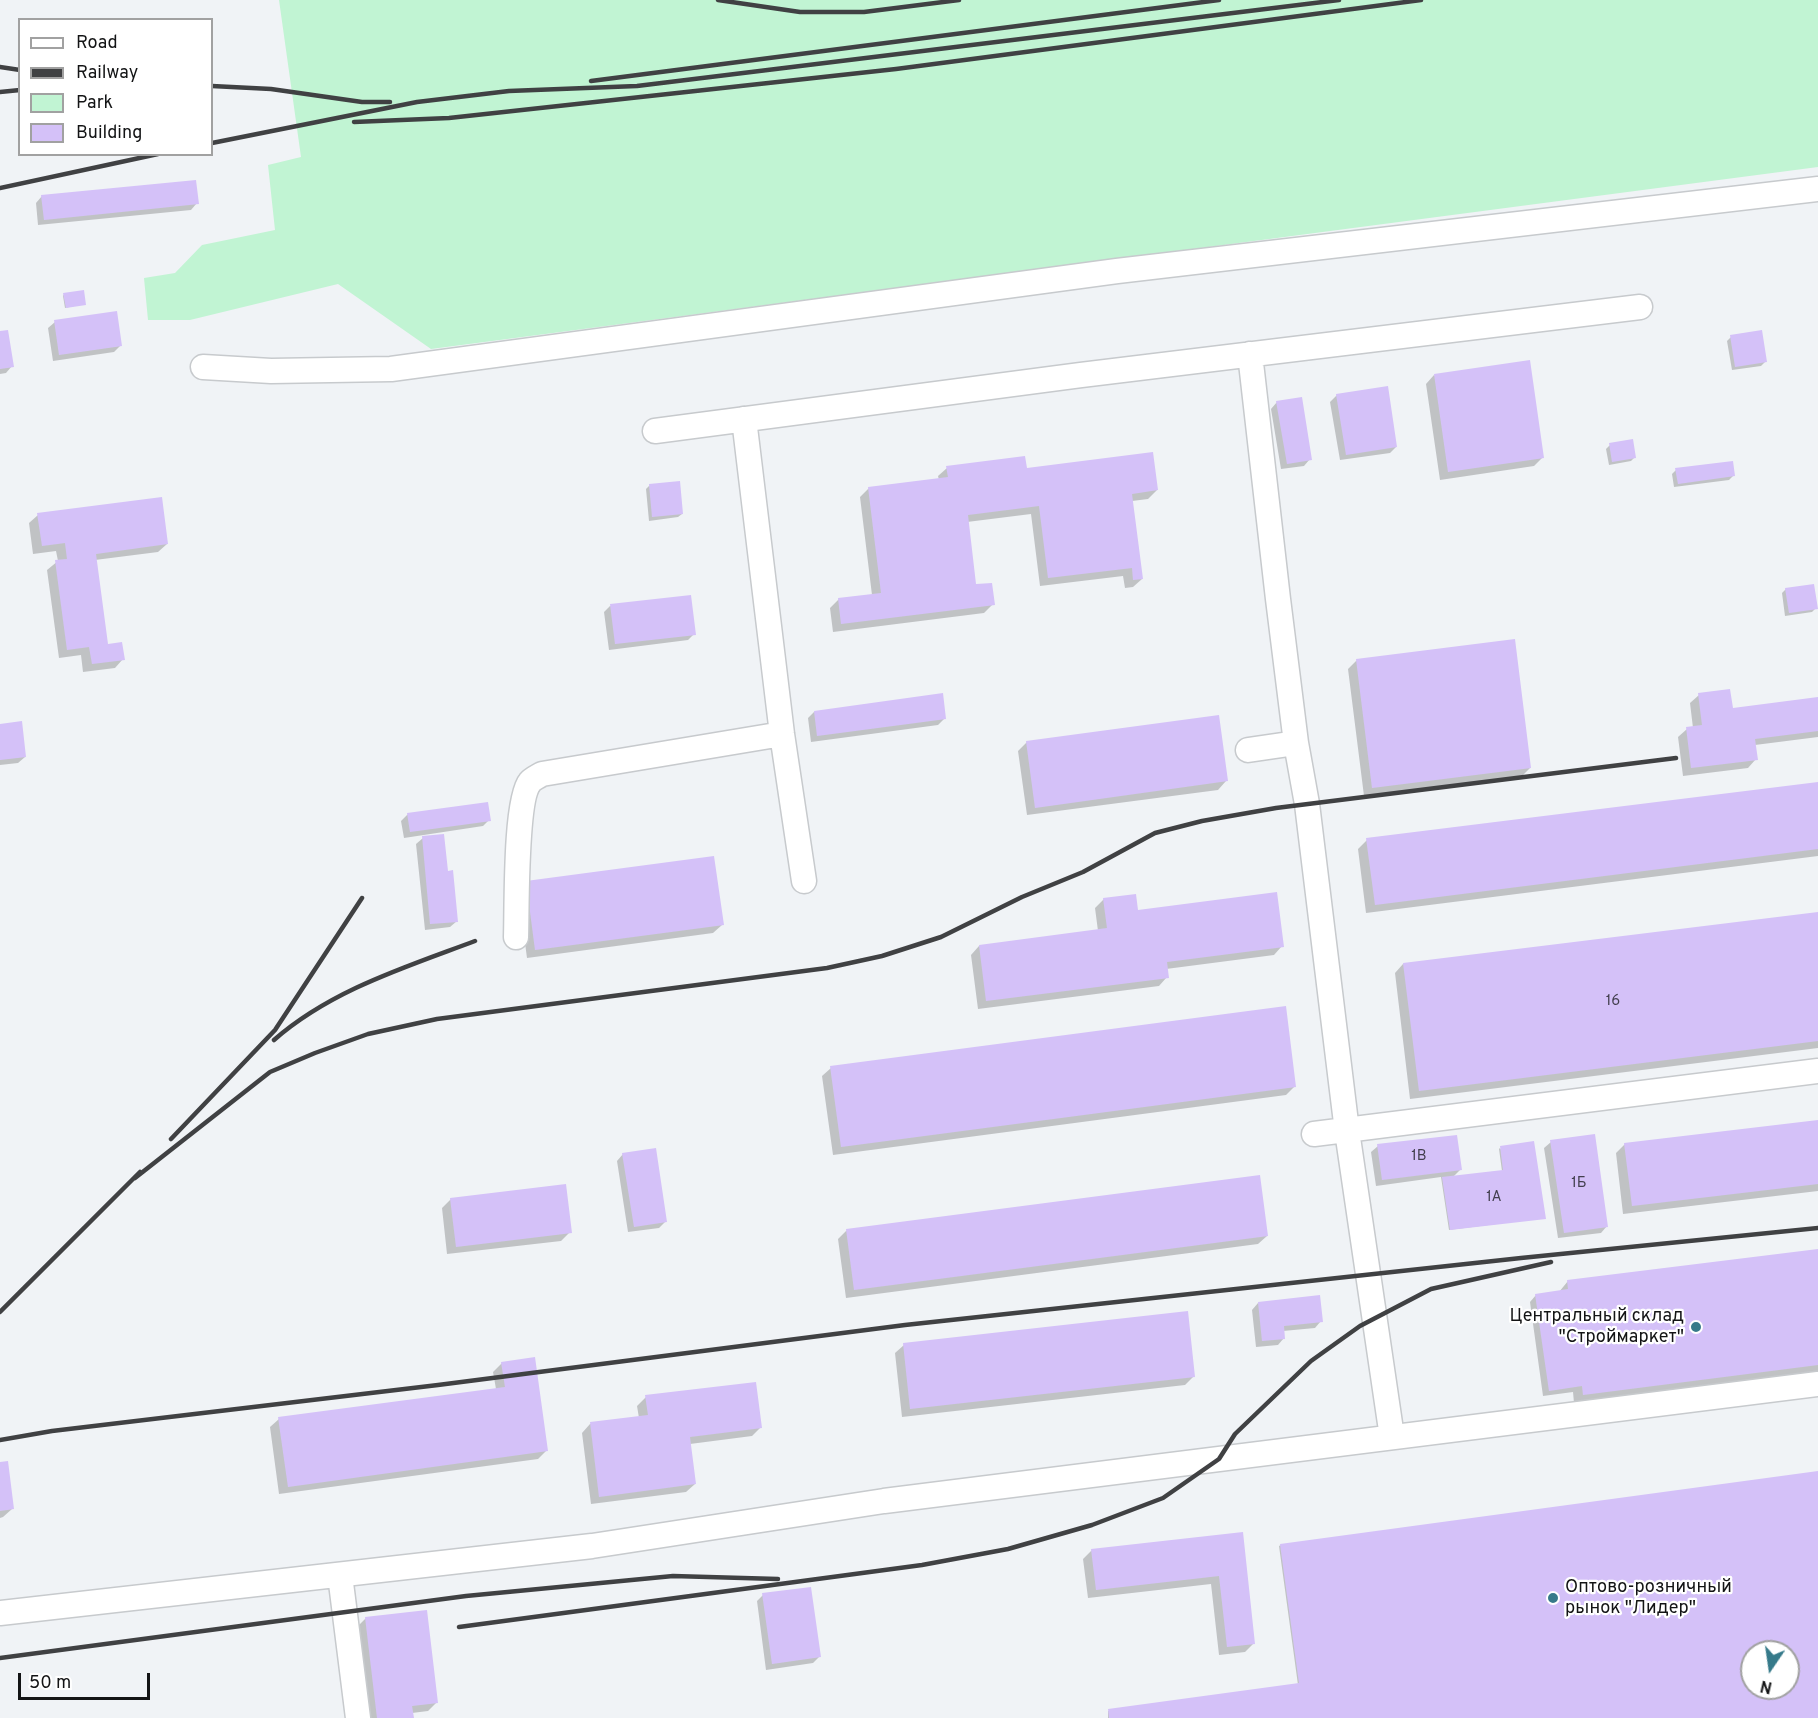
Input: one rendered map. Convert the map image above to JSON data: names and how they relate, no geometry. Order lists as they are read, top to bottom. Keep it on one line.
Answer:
{"places":["Центральный склад \"Строймаркет\"","Оптово-розничный рынок \"Лидер\""],"house_numbers":["16","1В","1Б","1А"],"legend":["Road","Railway","Park","Building"],"scale_bar":"50 m","north":"bottom"}
